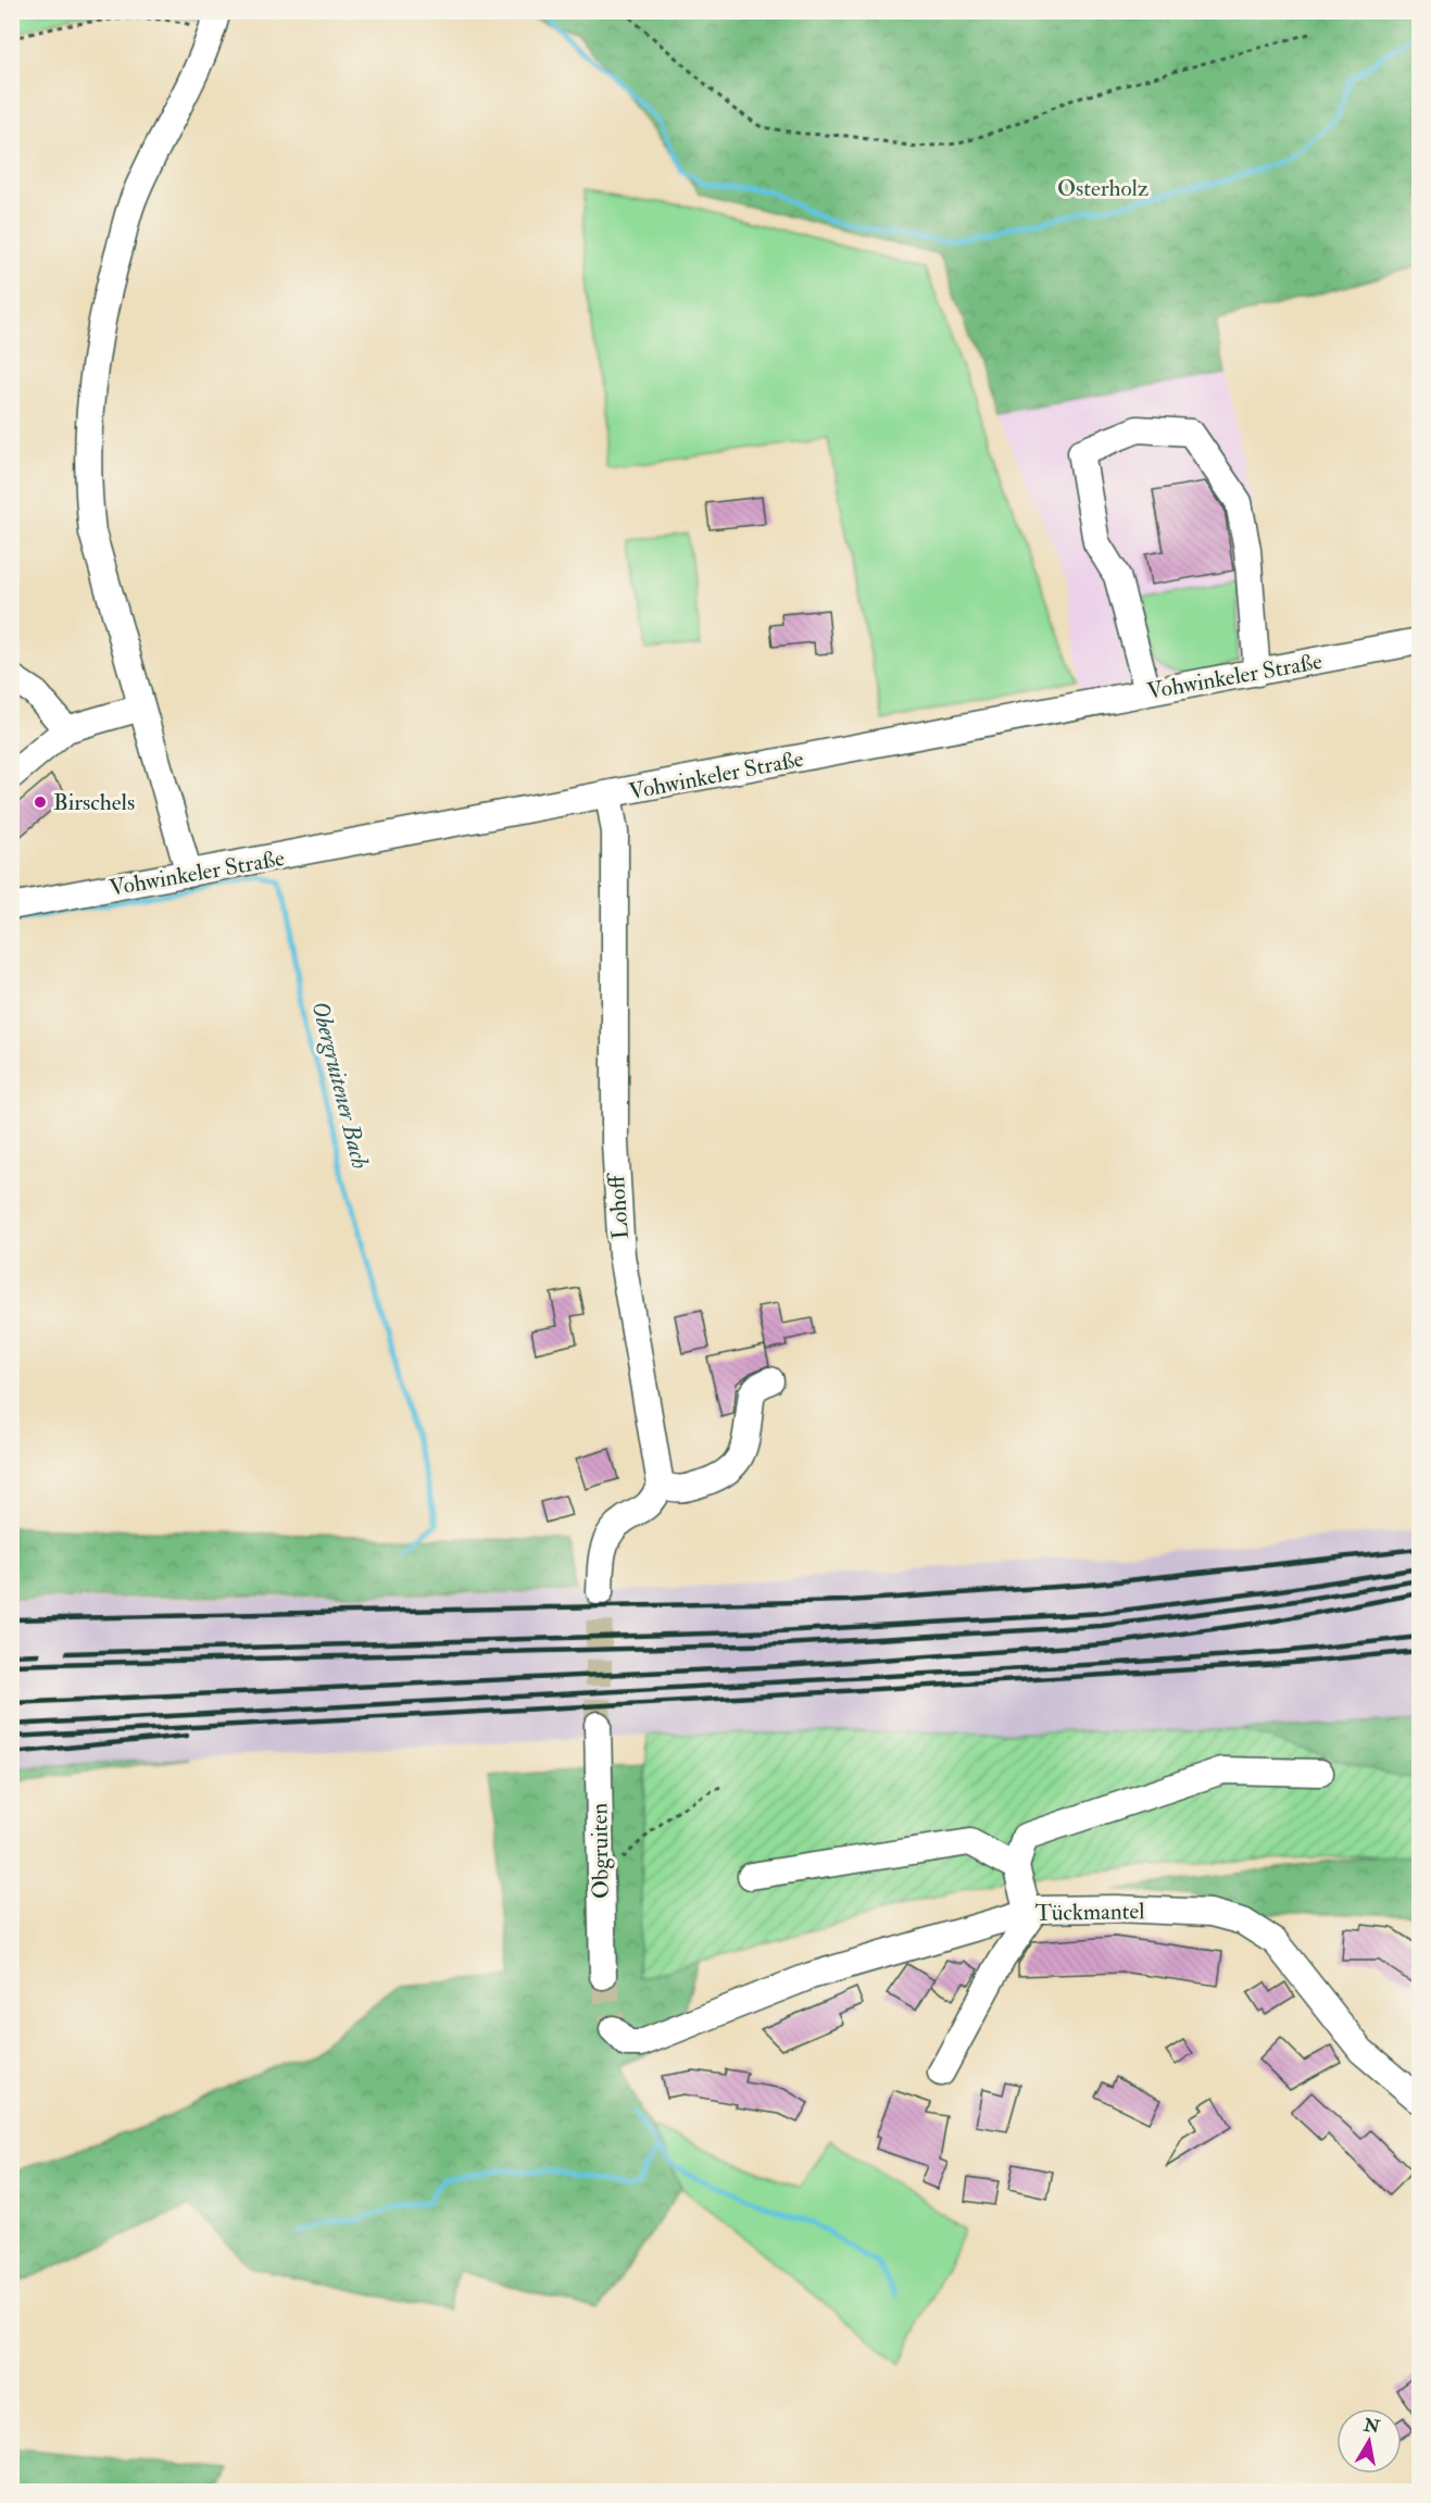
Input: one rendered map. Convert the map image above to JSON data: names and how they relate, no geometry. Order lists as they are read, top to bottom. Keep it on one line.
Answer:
{"streets":{"street":["Vohwinkeler Straße","Lohoff","Obgruiten","Tückmantel"]},"crossings":[["Vohwinkeler Straße","Lohoff"]],"water":["Obergruitener Bach"],"parks":["Osterholz"],"places":["Birschels"],"north":"top"}
